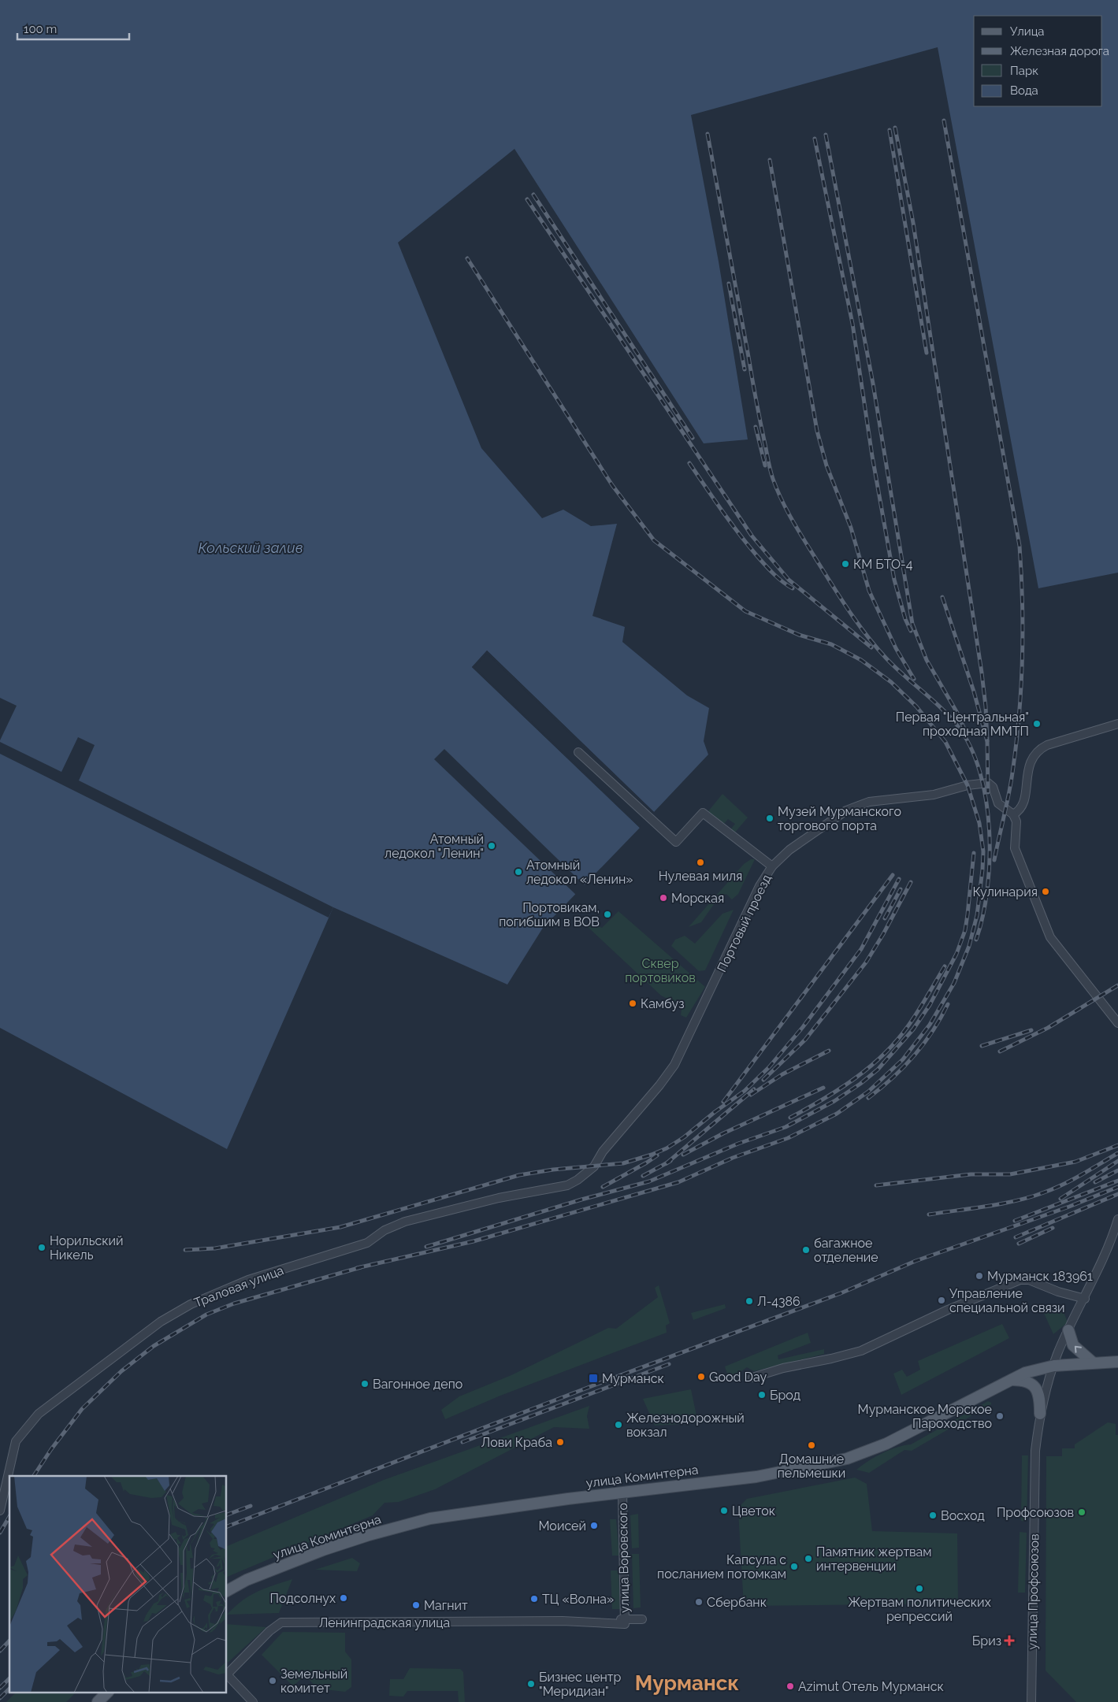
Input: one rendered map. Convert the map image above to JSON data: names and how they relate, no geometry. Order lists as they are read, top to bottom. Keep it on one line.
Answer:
{"streets":{"main road":["улица Коминтерна"],"street":["Портовый проезд","Траловая улица","улица Воровского","улица Профсоюзов","Ленинградская улица"]},"crossings":[["Портовый проезд","Траловая улица"],["улица Коминтерна","улица Воровского"],["улица Коминтерна","улица Профсоюзов"],["улица Воровского","Ленинградская улица"]],"districts":["Мурманск"],"water":["Кольский залив"],"parks":["Сквер портовиков"],"places":{"other":["КМ БТО-4","Первая \"Центральная\" проходная ММТП","Музей Мурманского торгового порта","Атомный ледокол \"Ленин\"","Нулевая миля","Атомный ледокол «Ленин»","Кулинария","Морская","Портовикам, погибшим в ВОВ","Камбуз","Норильский Никель","багажное отделение","Мурманск 183961","Управление специальной связи","Л-4386","Good Day","Вагонное депо","Брод","Мурманское Морское Пароходство","Железнодорожный вокзал","Лови Краба","Домашние пельмешки","Цветок","Профсоюзов","Восход","Моисей","Памятник жертвам интервенции","Капсула с посланием потомкам","Жертвам политических репрессий","Подсолнух","ТЦ «Волна»","Сбербанк","Магнит","Земельный комитет","Бизнес центр \"Меридиан\"","Azimut Отель Мурманск"],"transit":["Мурманск"],"health":["Бриз"]},"legend":["Улица","Железная дорога","Парк","Вода"],"scale_bar":"100 m"}
